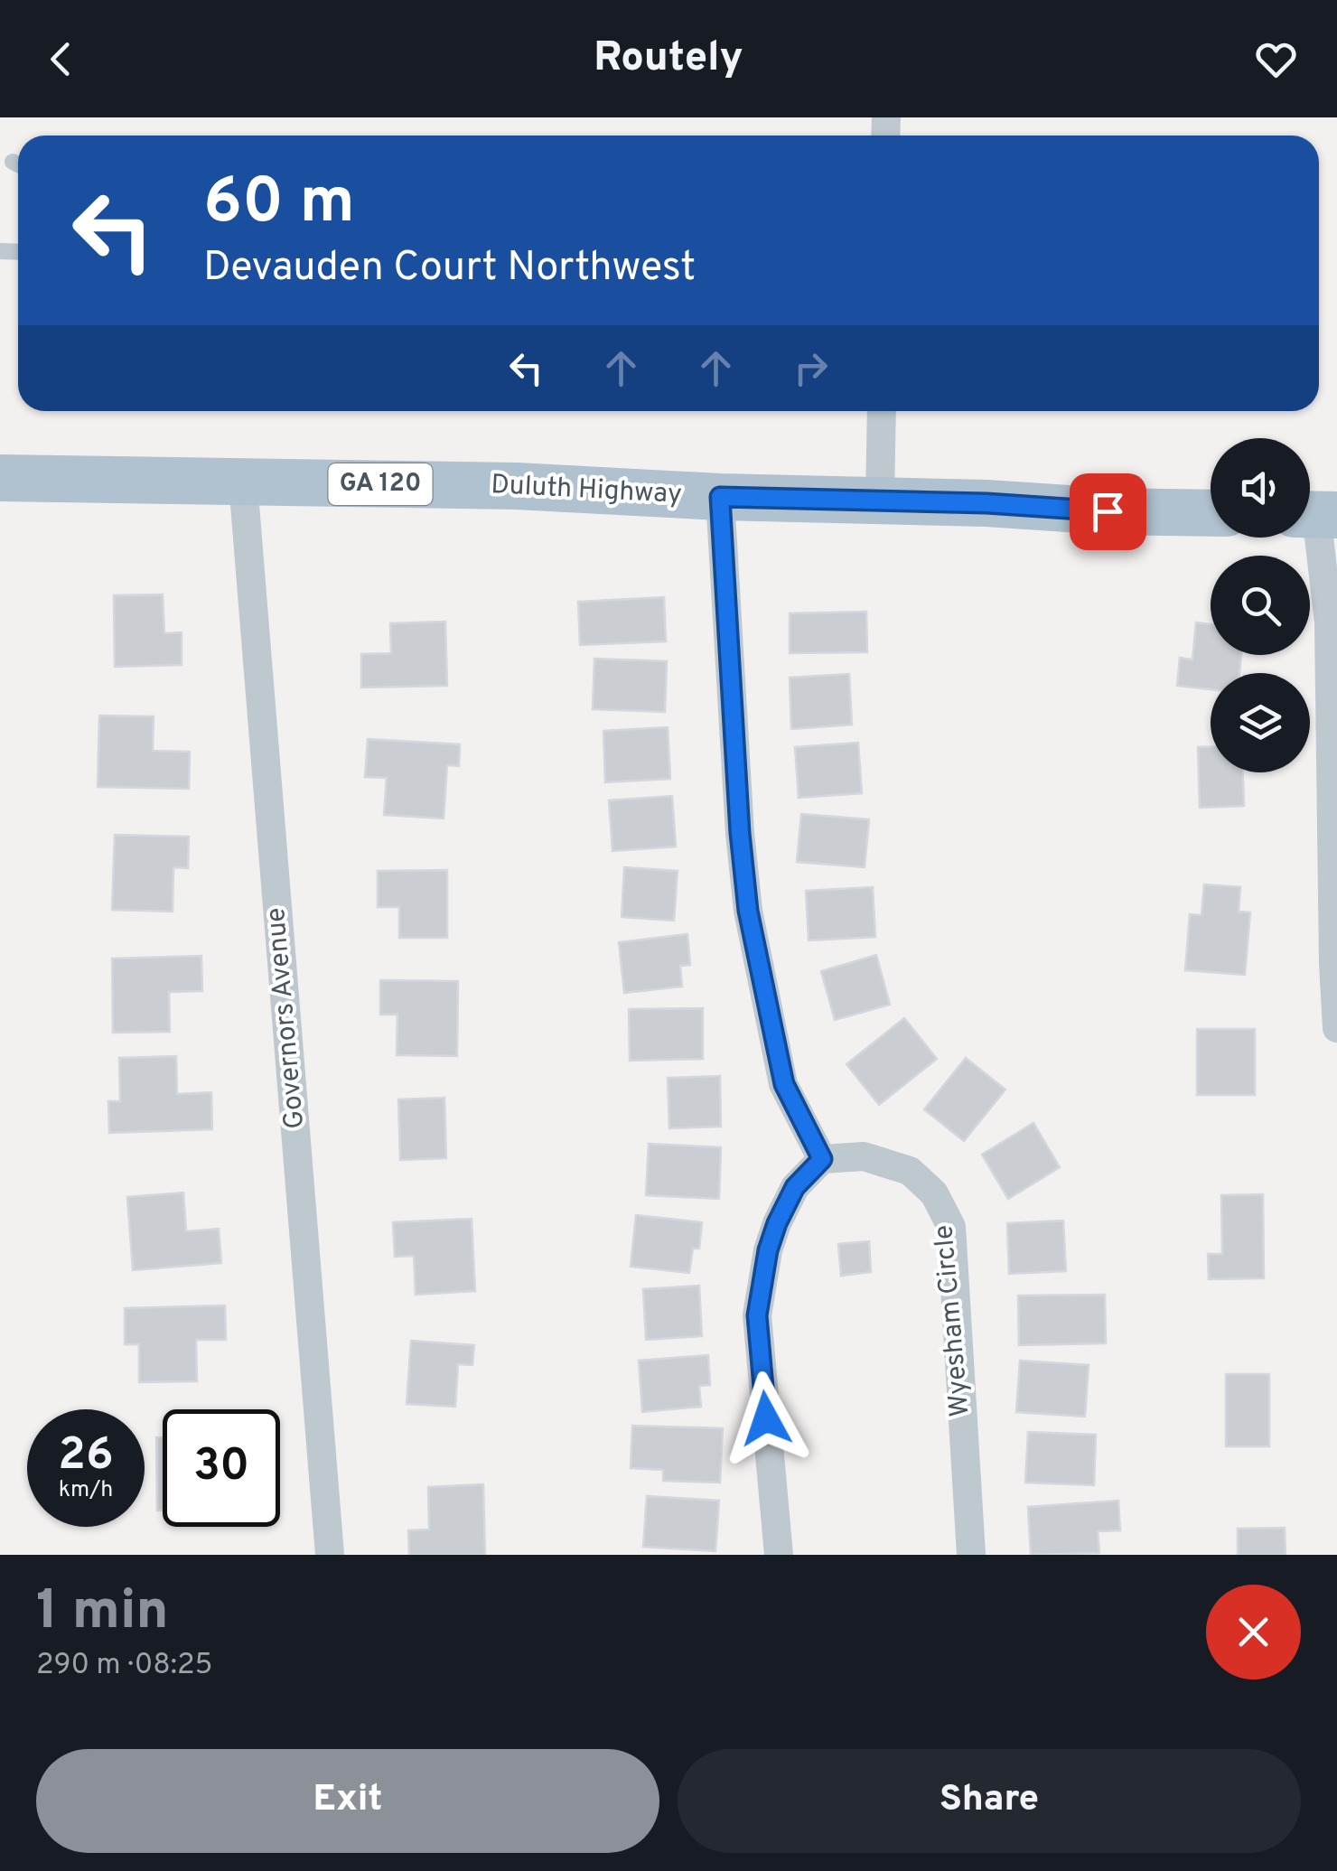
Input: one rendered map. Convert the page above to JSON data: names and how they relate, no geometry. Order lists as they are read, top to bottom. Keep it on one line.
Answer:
{"streets":{"main road":["GA 120","Duluth Highway"],"street":["Governors Avenue","Wyesham Circle"]},"crossings":[["Duluth Highway","Governors Avenue"]],"page":{"header":"Routely","turn":["60 m","Devauden Court Northwest"],"speed":"26 km/h","limit":"30","heading":["1 min","290 m · 08:25"],"buttons":["Exit","Share"]}}
